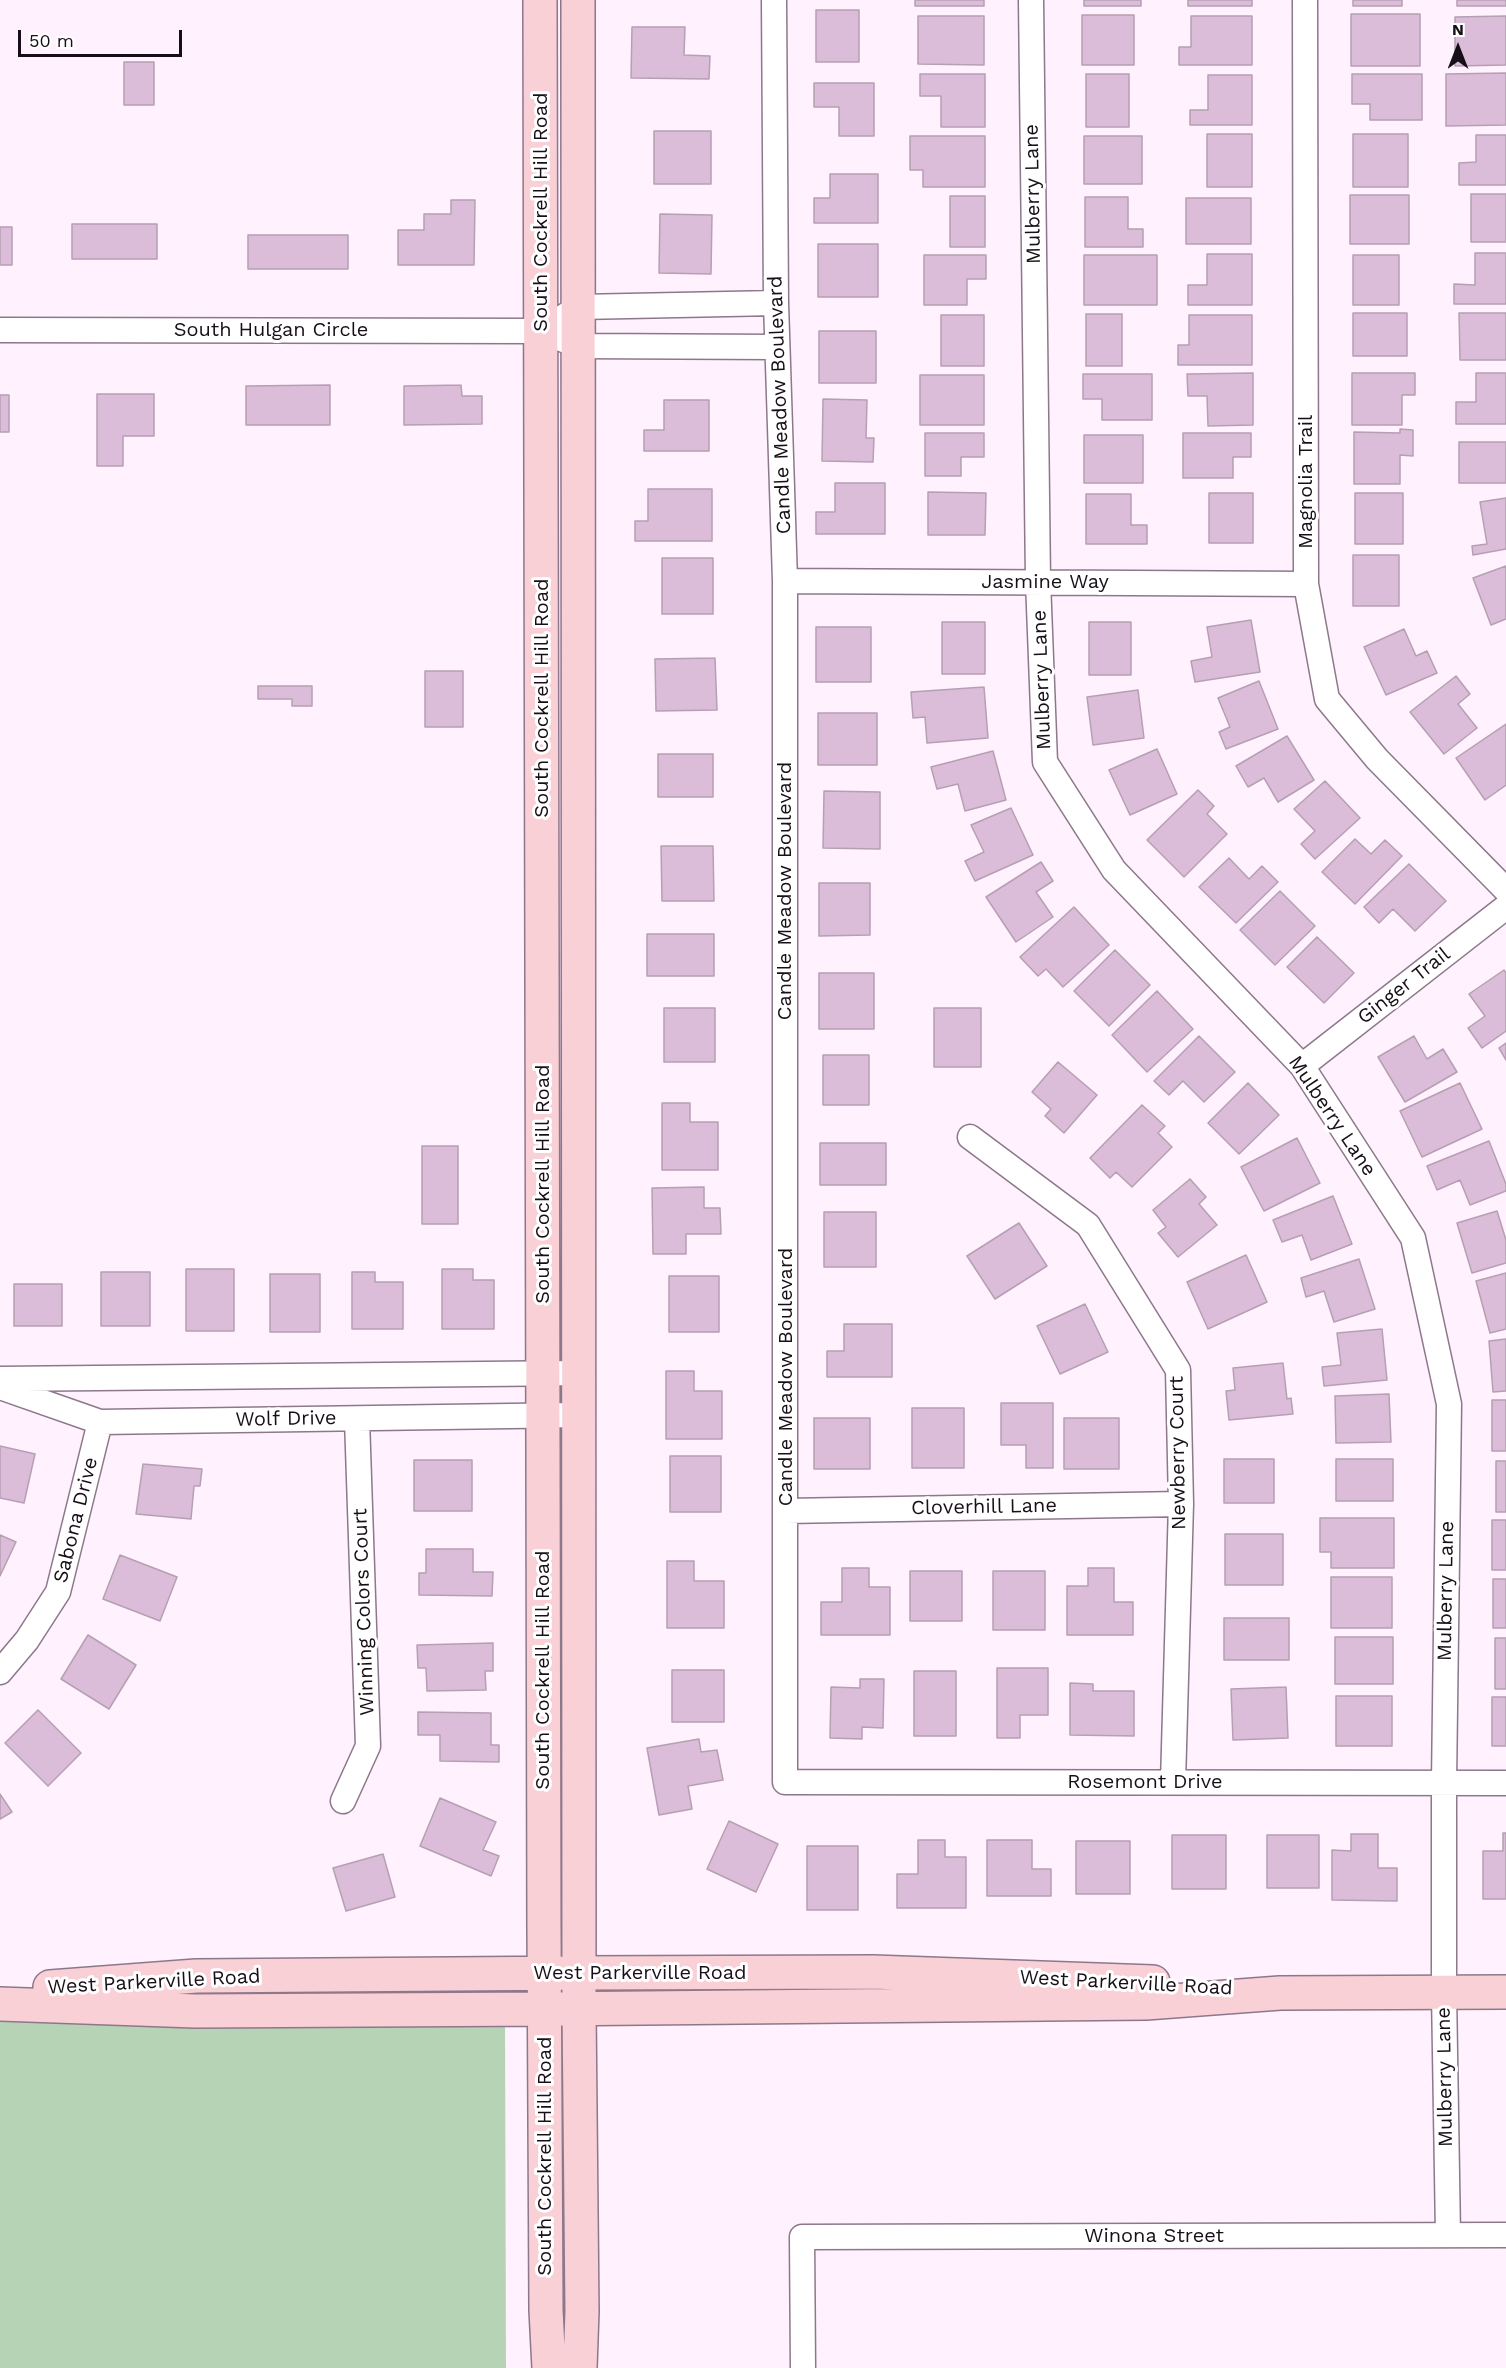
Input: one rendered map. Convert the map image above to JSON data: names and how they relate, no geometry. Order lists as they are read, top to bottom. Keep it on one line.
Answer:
{"streets":{"main road":["South Cockrell Hill Road","West Parkerville Road"],"street":["Mulberry Lane","South Hulgan Circle","Candle Meadow Boulevard","Magnolia Trail","Jasmine Way","Ginger Trail","Wolf Drive","Newberry Court","Cloverhill Lane","Sabona Drive","Winning Colors Court","Rosemont Drive","Winona Street"]},"crossings":[["Mulberry Lane","Jasmine Way"],["Mulberry Lane","Ginger Trail"],["Mulberry Lane","Rosemont Drive"],["Mulberry Lane","West Parkerville Road"],["Mulberry Lane","Winona Street"],["South Cockrell Hill Road","South Hulgan Circle"],["South Cockrell Hill Road","Wolf Drive"],["South Cockrell Hill Road","West Parkerville Road"],["Candle Meadow Boulevard","Jasmine Way"],["Candle Meadow Boulevard","Cloverhill Lane"],["Candle Meadow Boulevard","Rosemont Drive"],["Magnolia Trail","Jasmine Way"],["Wolf Drive","Sabona Drive"],["Wolf Drive","Winning Colors Court"],["Newberry Court","Cloverhill Lane"],["Newberry Court","Rosemont Drive"]],"scale_bar":"50 m","north":"top"}
